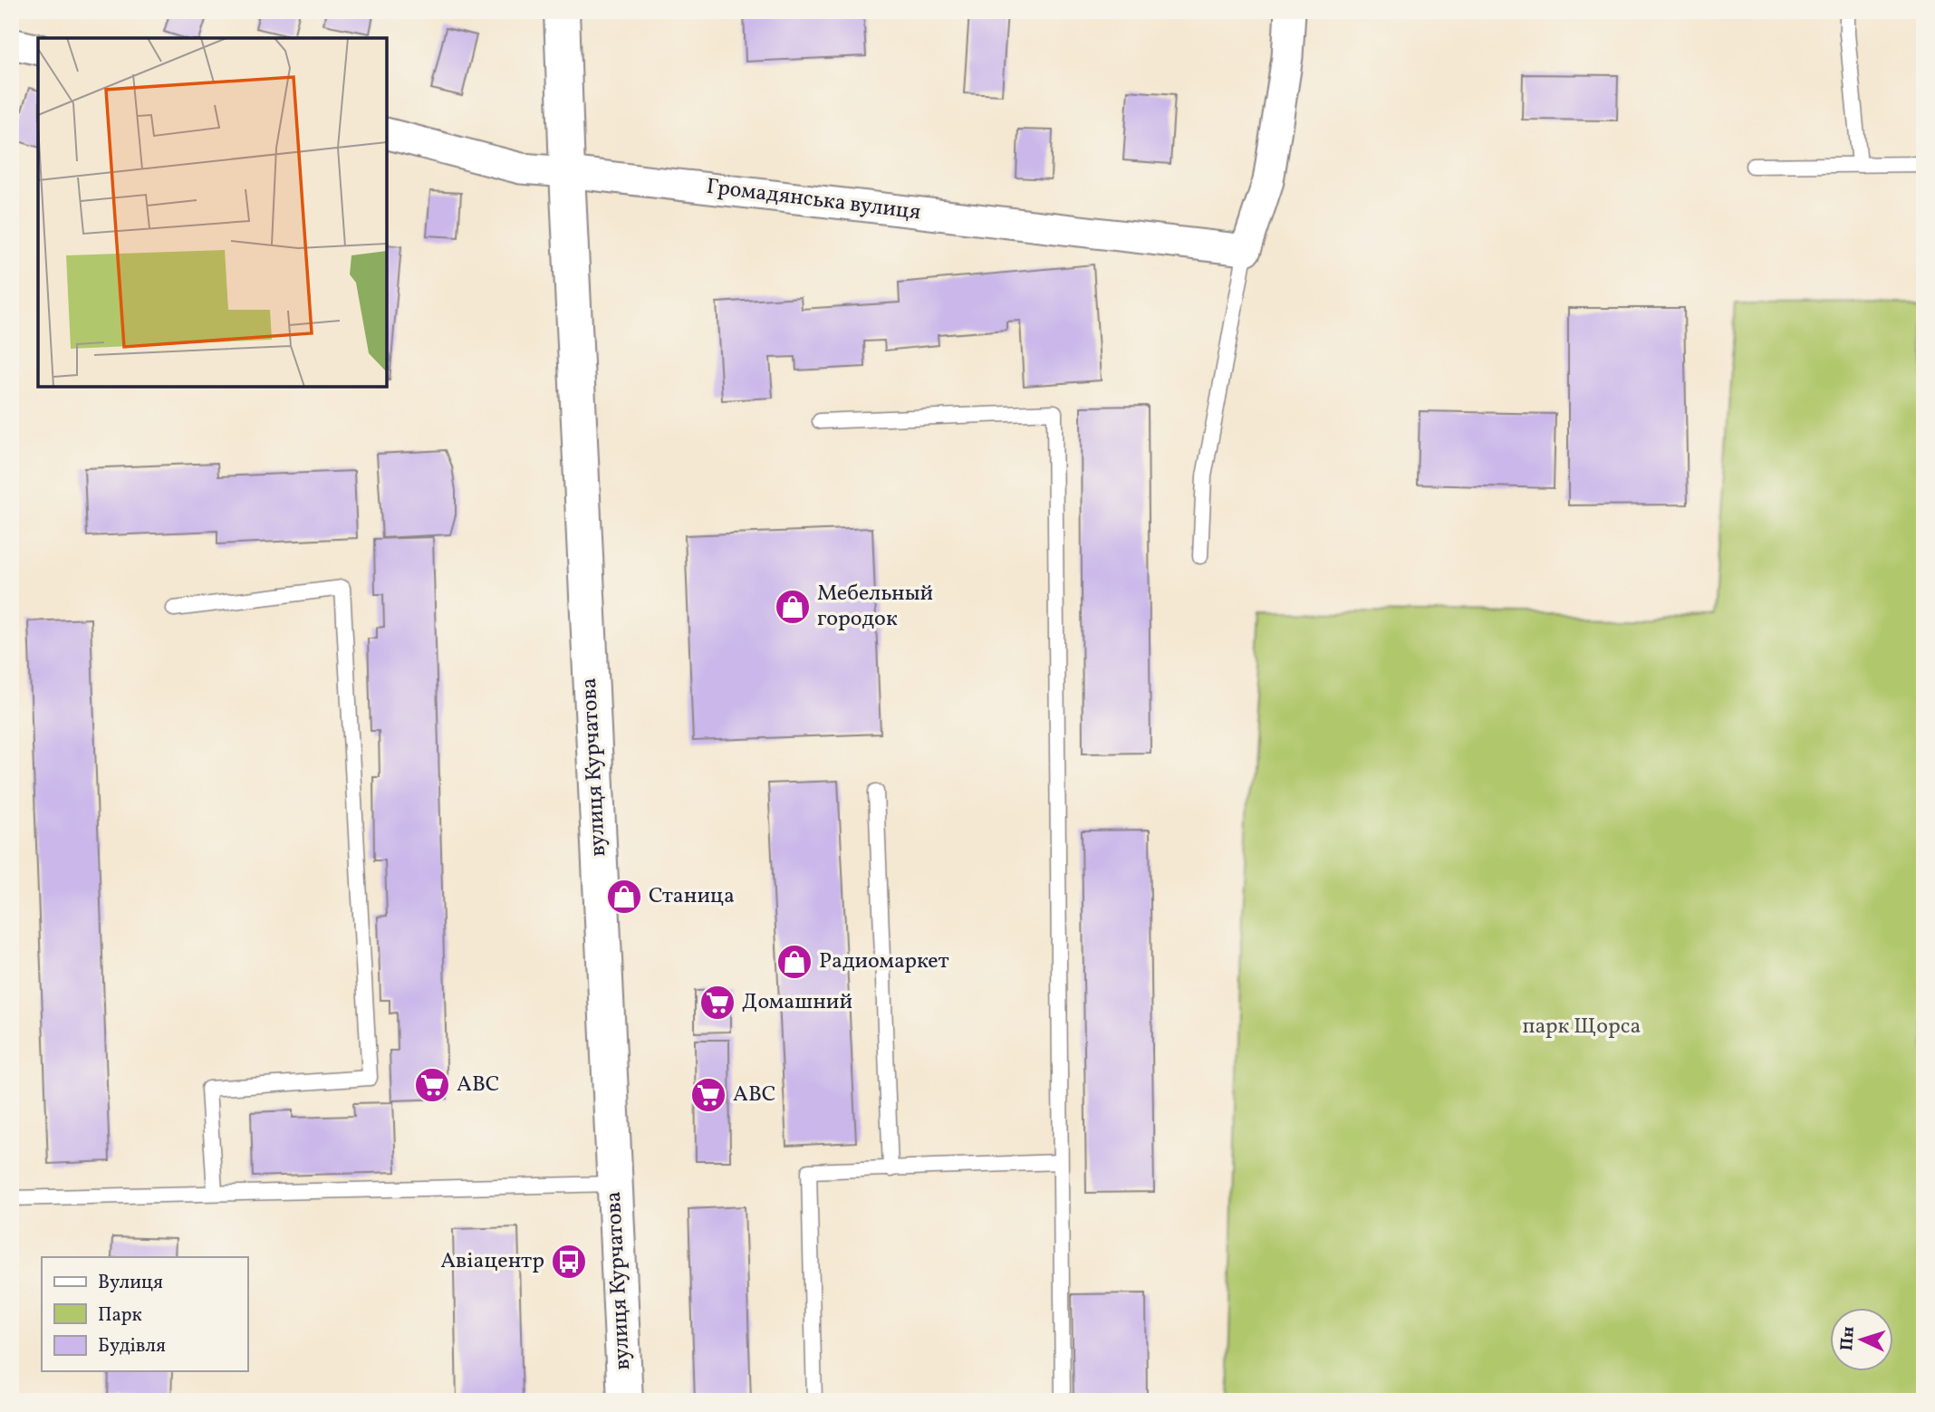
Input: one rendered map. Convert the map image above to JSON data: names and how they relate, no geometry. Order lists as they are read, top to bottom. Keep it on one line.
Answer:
{"streets":{"main road":["вулиця Курчатова"],"street":["Громадянська вулиця"]},"crossings":[["Громадянська вулиця","вулиця Курчатова"]],"parks":["парк Щорса"],"places":{"shop":["Мебельный городок","Станица","Радиомаркет"],"supermarket":["Домашний","ABC","АВС"],"bus stop":["Авіацентр"]},"legend":["Вулиця","Парк","Будівля"],"north":"left"}
